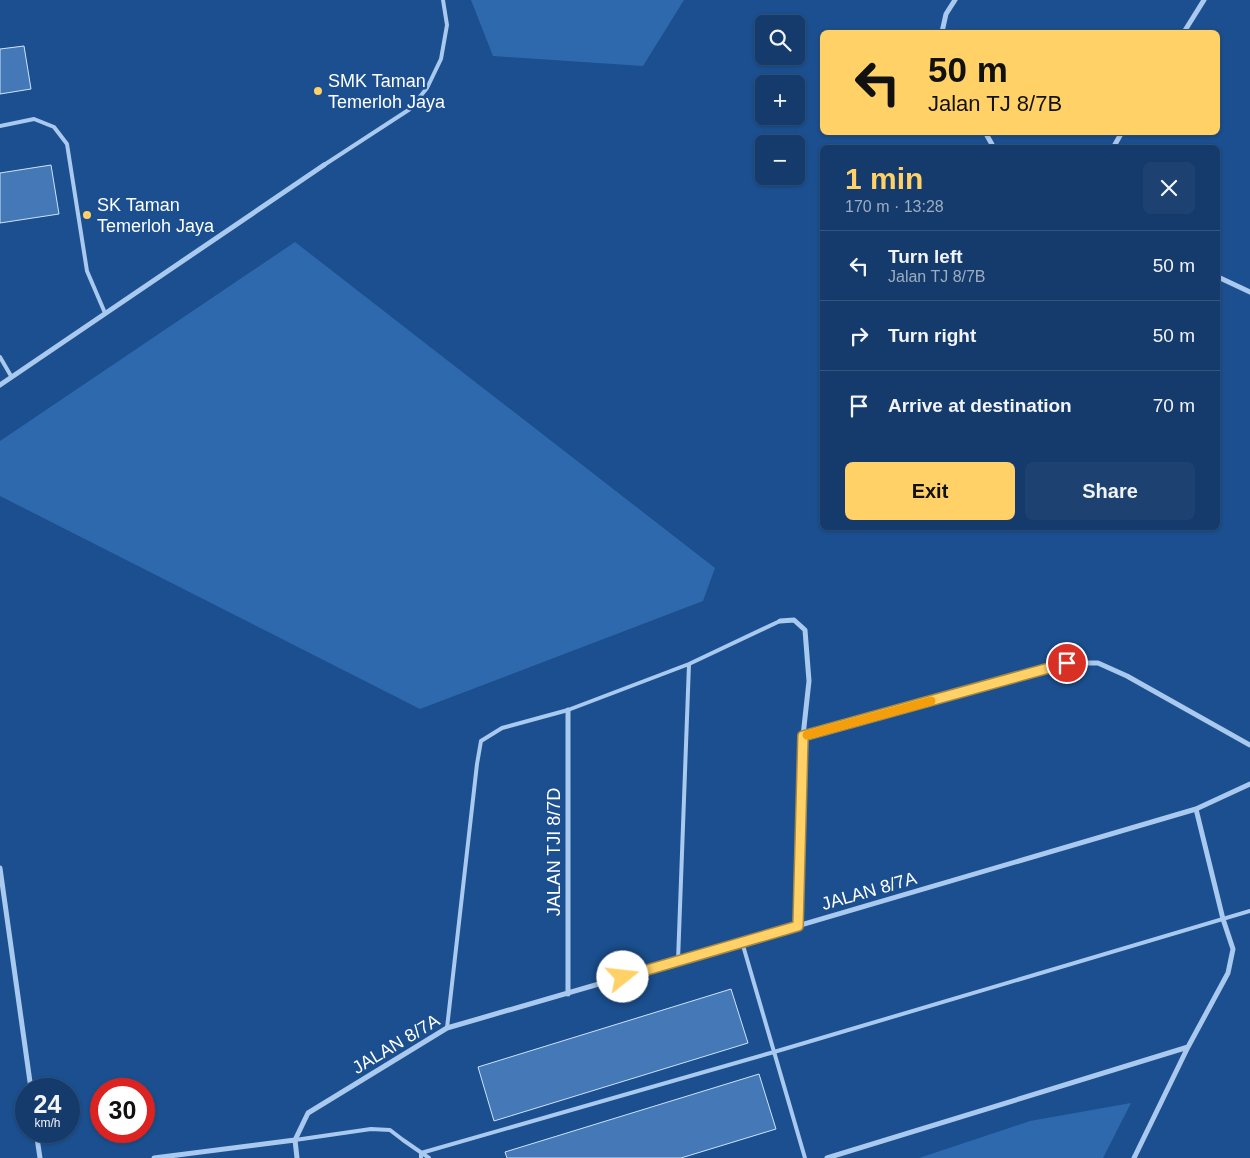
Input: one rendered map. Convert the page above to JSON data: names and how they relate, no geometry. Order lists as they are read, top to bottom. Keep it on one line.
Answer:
{"streets":{"street":["JALAN TJI 8/7D","JALAN 8/7A"]},"crossings":[["JALAN TJI 8/7D","JALAN 8/7A"]],"places":["SMK Taman Temerloh Jaya","SK Taman Temerloh Jaya"],"page":{"map_buttons":["+","−"],"turn":["50 m","Jalan TJ 8/7B"],"heading":["1 min","170 m · 13:28"],"list":[{"name":"Turn left","note":"Jalan TJ 8/7B","value":"50 m"},{"name":"Turn right","value":"50 m"},{"name":"Arrive at destination","value":"70 m"}],"buttons":["Exit","Share"],"speed":"24 km/h","limit":"30"}}
